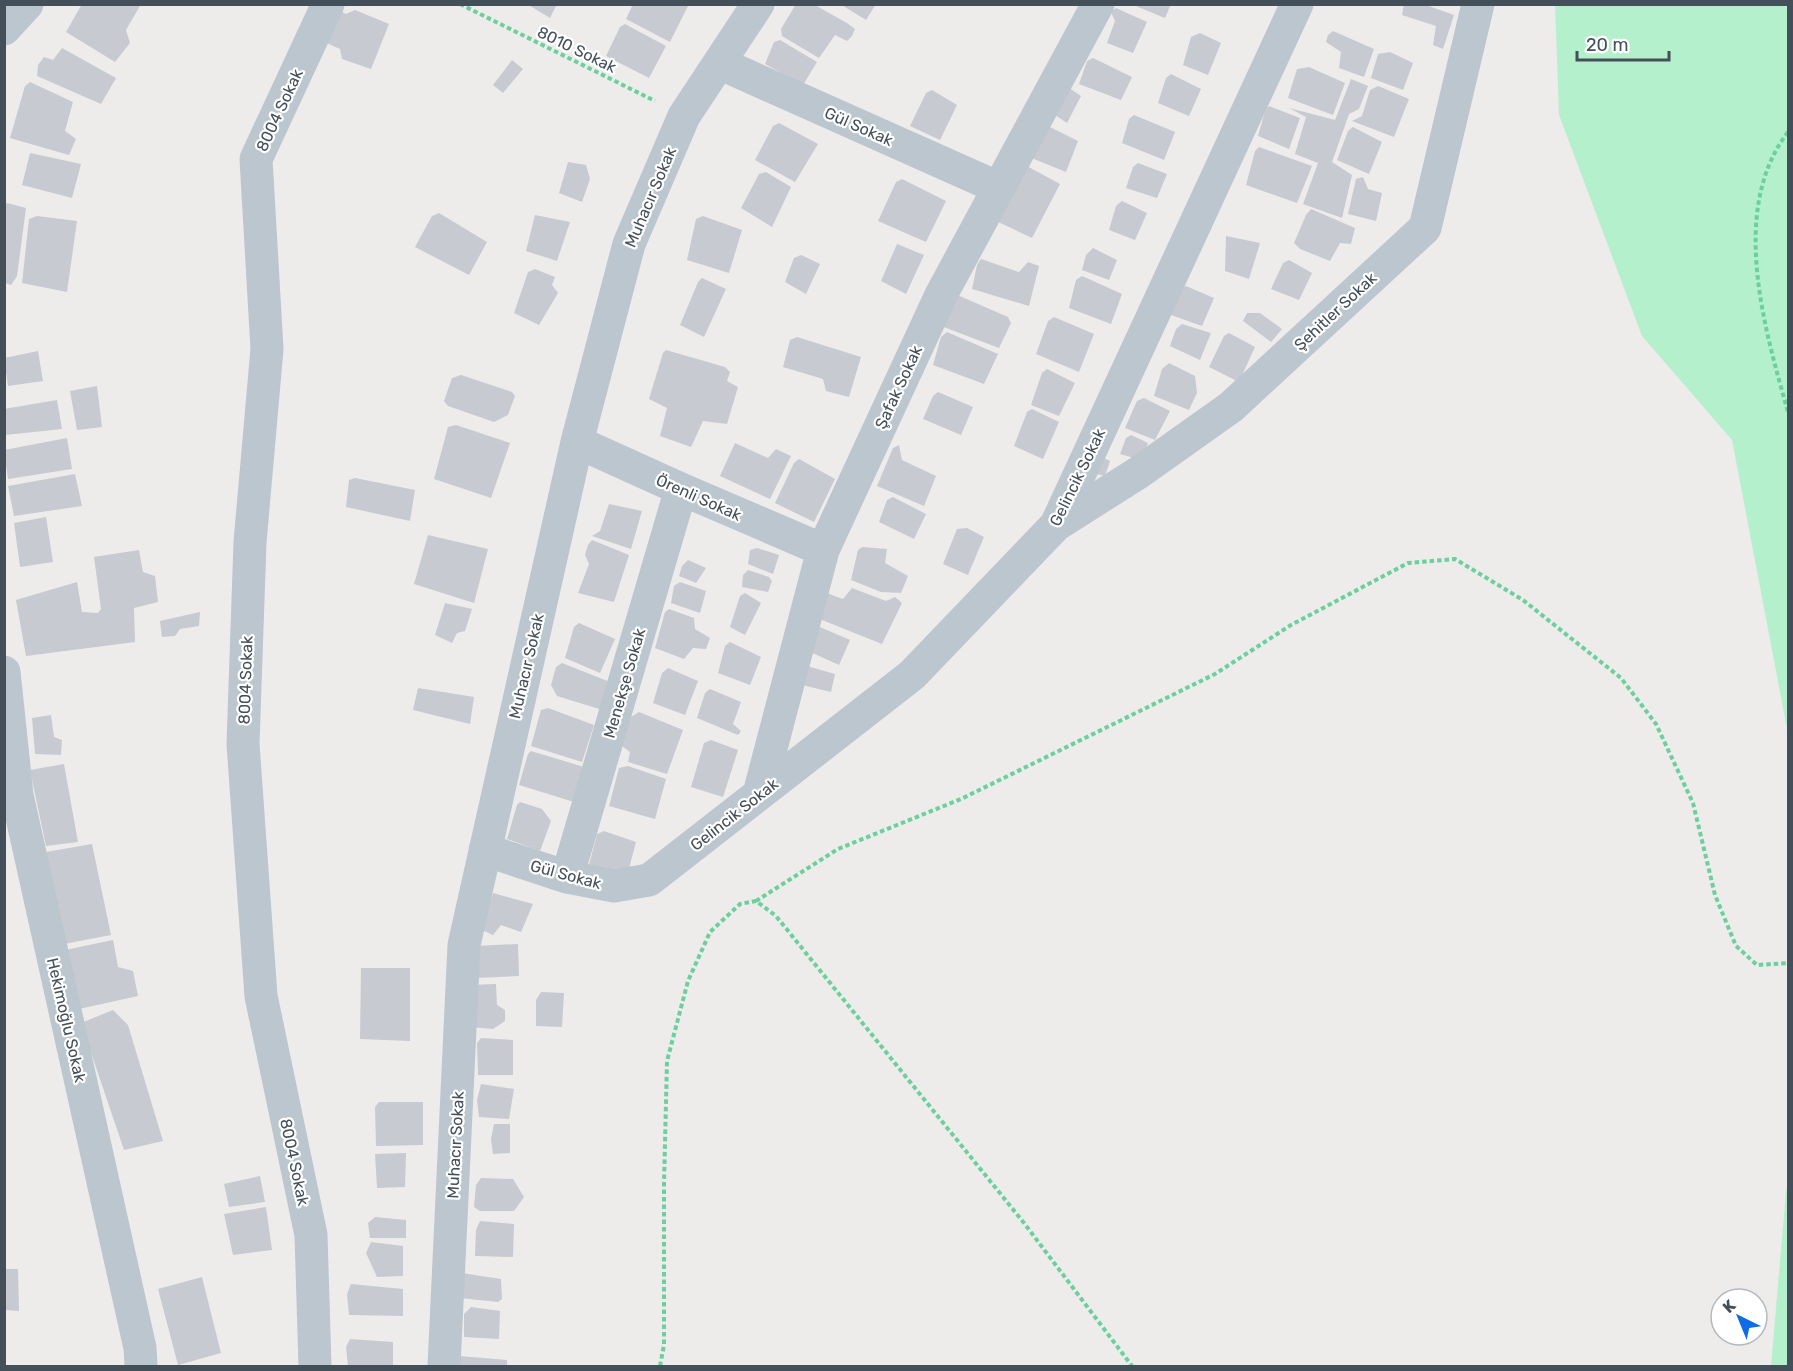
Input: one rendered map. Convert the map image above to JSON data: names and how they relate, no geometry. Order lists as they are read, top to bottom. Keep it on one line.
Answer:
{"streets":{"street":["8004 Sokak","Gül Sokak","Muhacır Sokak","Şehitler Sokak","Şafak Sokak","Gelincik Sokak","Örenli Sokak","Menekşe Sokak","Hekimoğlu Sokak"],"path":["8010 Sokak"]},"crossings":[["8010 Sokak","Muhacır Sokak"],["Gül Sokak","Muhacır Sokak"],["Gül Sokak","Şafak Sokak"],["Gül Sokak","Gelincik Sokak"],["Gül Sokak","Menekşe Sokak"],["Muhacır Sokak","Örenli Sokak"],["Şehitler Sokak","Gelincik Sokak"],["Şafak Sokak","Gelincik Sokak"],["Şafak Sokak","Örenli Sokak"],["Örenli Sokak","Menekşe Sokak"]],"scale_bar":"20 m","north":"top left"}
